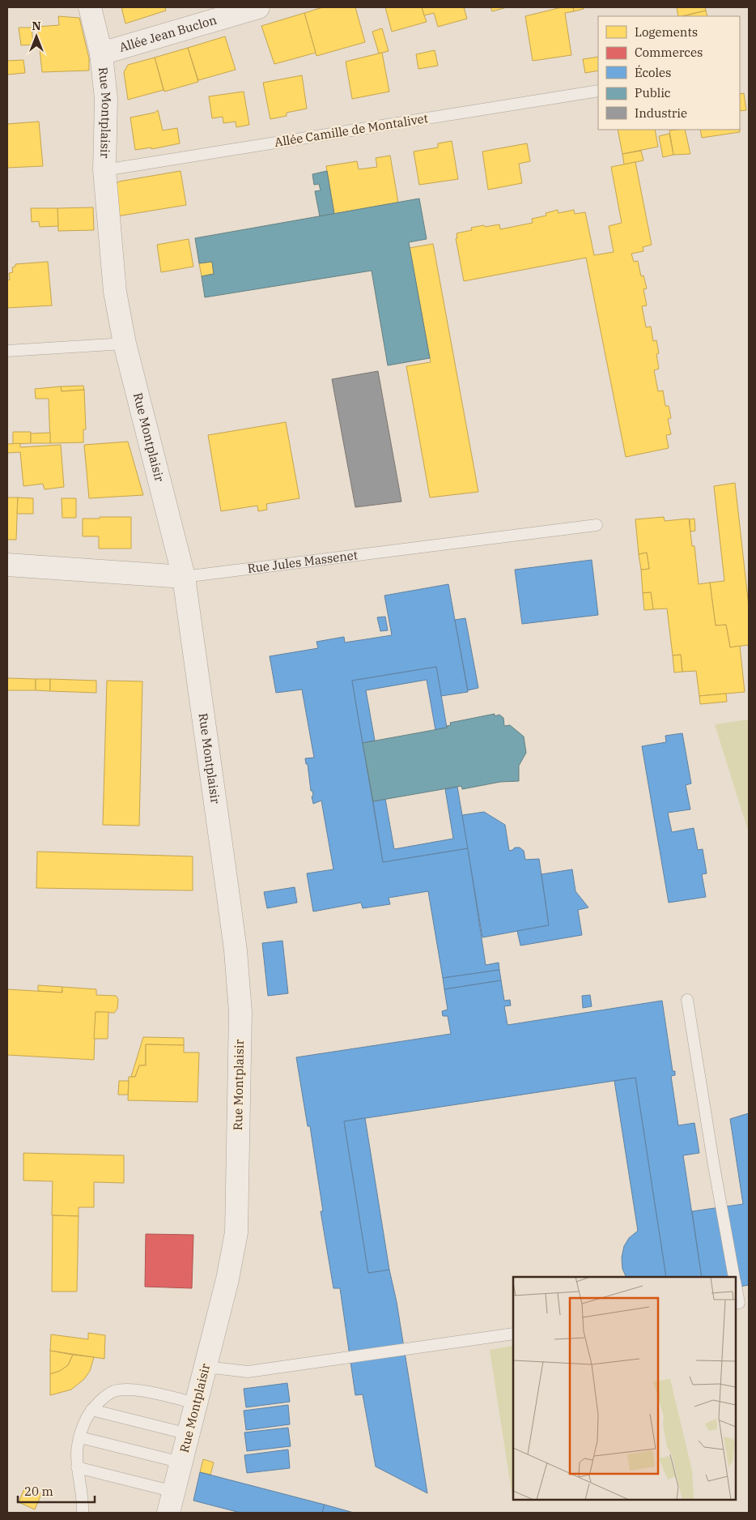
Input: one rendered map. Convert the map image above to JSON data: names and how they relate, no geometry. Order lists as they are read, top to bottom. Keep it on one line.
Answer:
{"streets":{"street":["Allée Jean Buclon","Rue Montplaisir","Rue Jules Massenet"],"lane":["Allée Camille de Montalivet"]},"crossings":[["Allée Jean Buclon","Rue Montplaisir"],["Rue Montplaisir","Allée Camille de Montalivet"],["Rue Montplaisir","Rue Jules Massenet"]],"legend":["Logements","Commerces","Écoles","Public","Industrie"],"scale_bar":"20 m","north":"top"}
